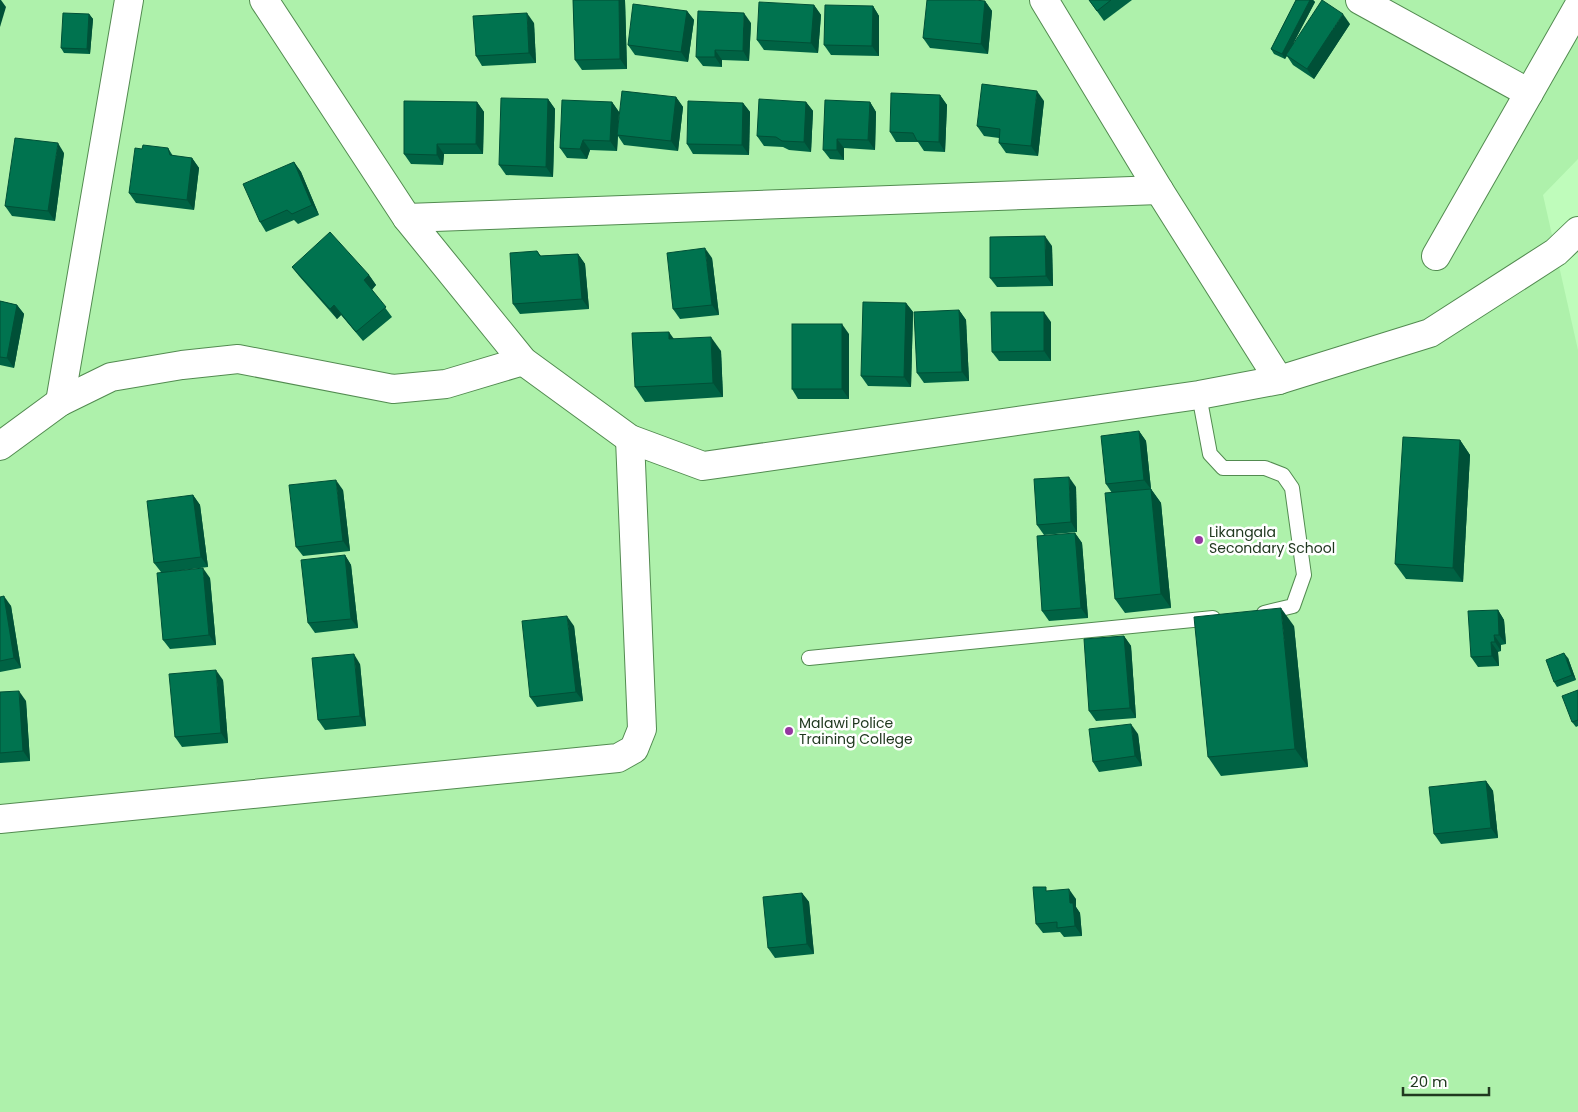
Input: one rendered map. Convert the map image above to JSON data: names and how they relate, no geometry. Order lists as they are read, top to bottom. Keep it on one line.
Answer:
{"places":["Likangala Secondary School","Malawi Police Training College"],"scale_bar":"20 m"}
